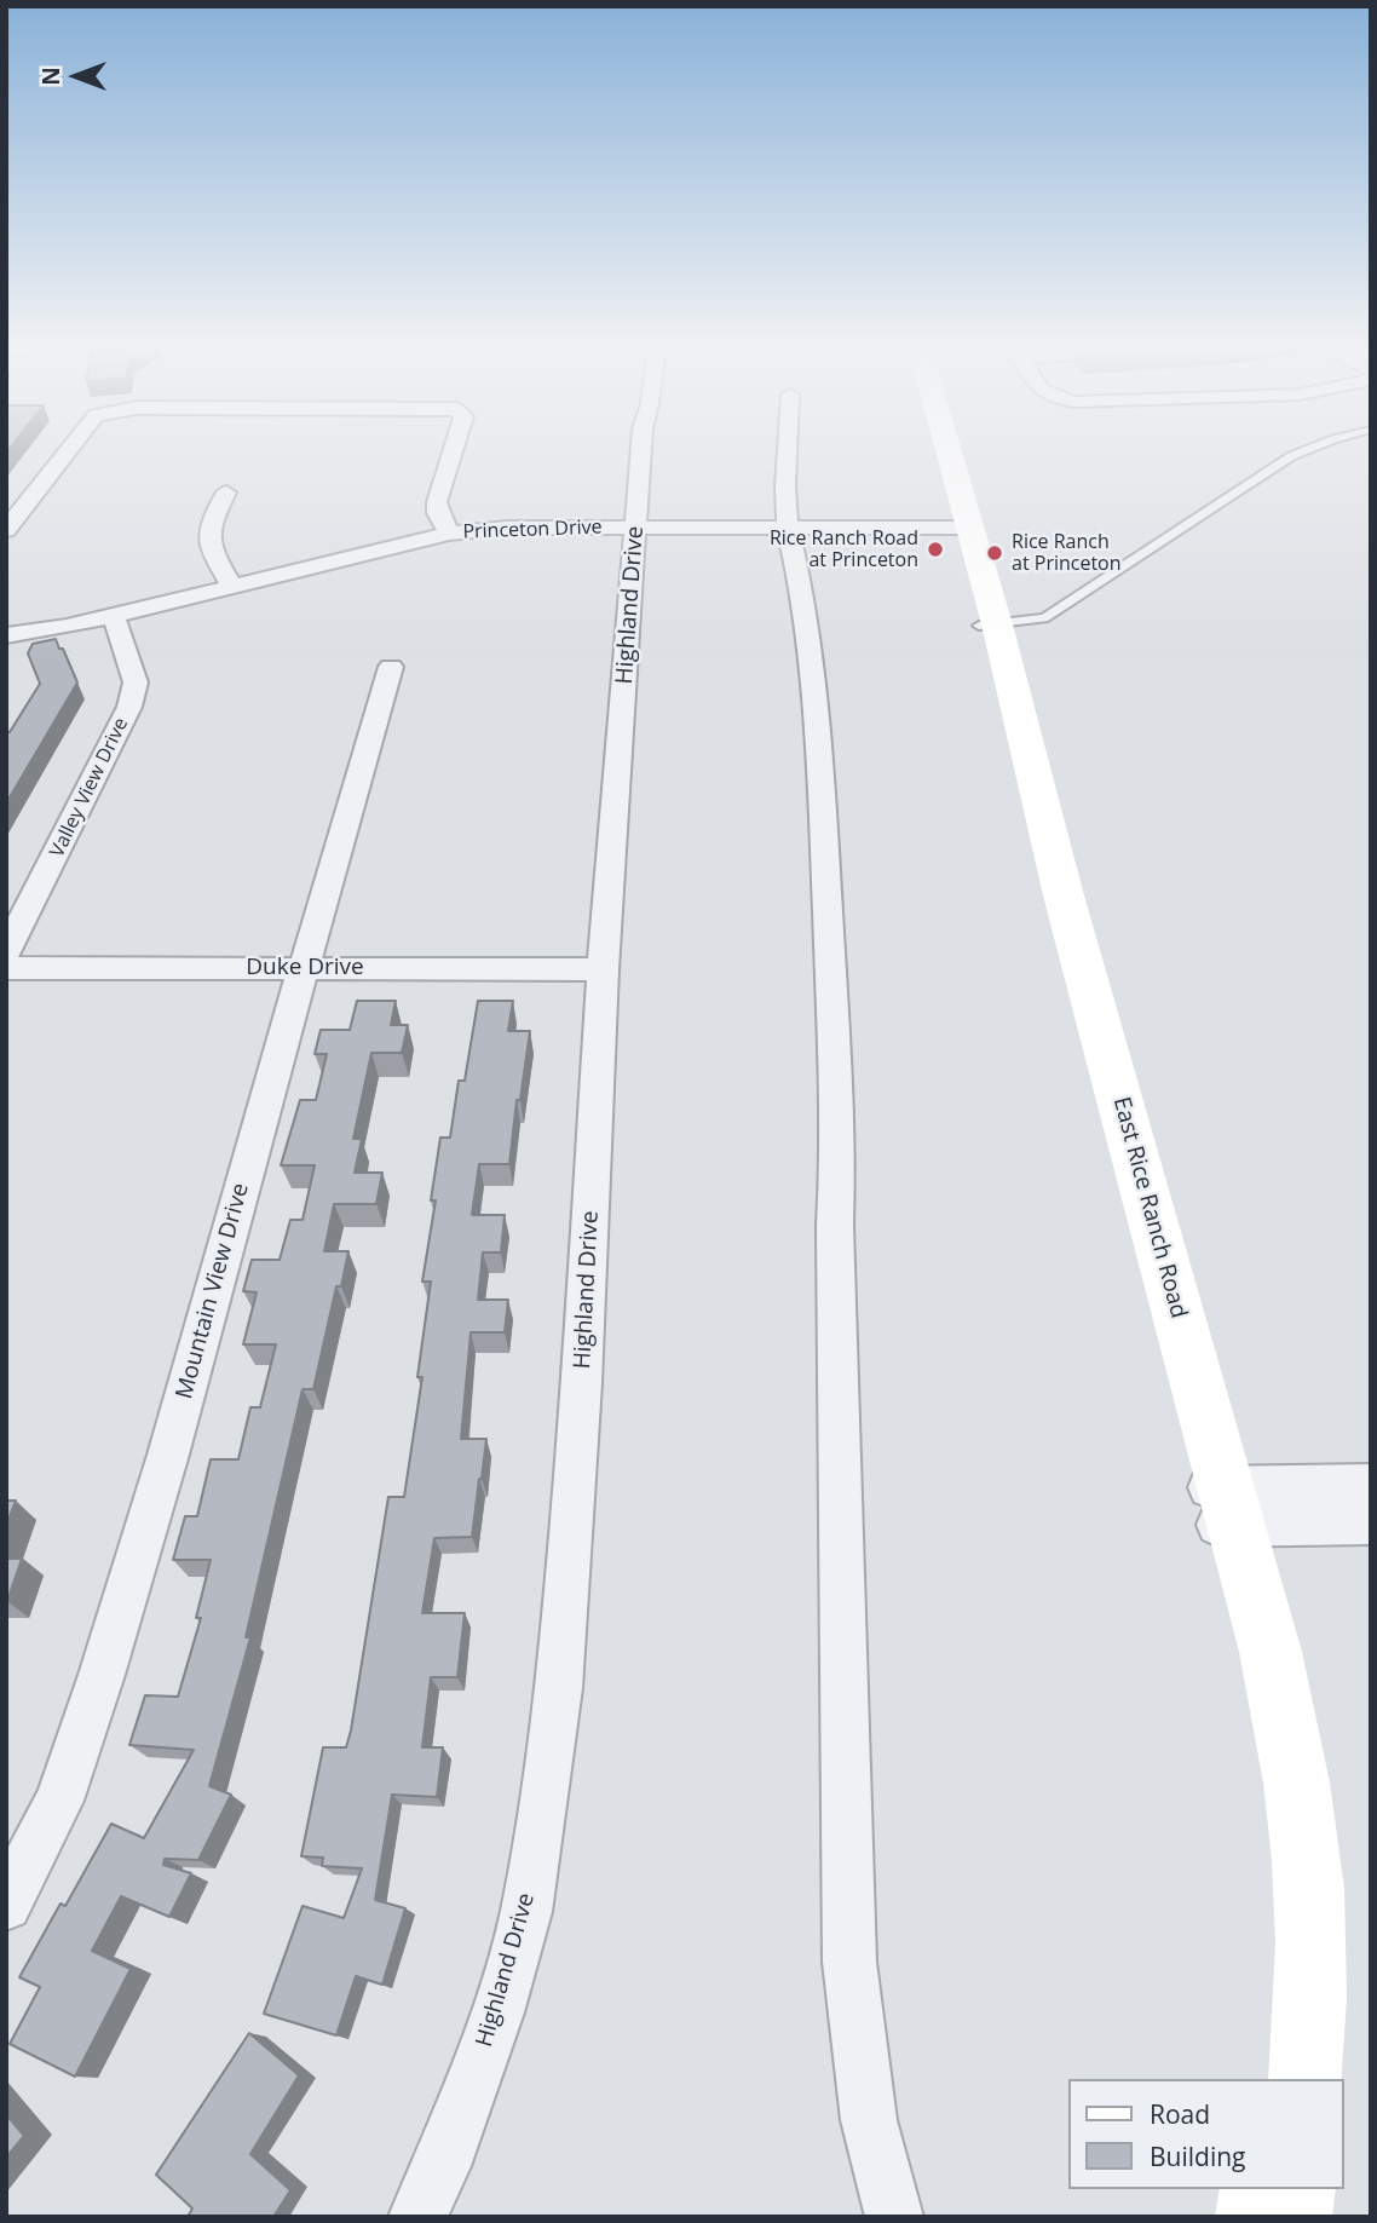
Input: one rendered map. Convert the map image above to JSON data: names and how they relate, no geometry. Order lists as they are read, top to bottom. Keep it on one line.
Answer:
{"streets":{"main road":["East Rice Ranch Road"],"street":["Princeton Drive","Highland Drive","Valley View Drive","Duke Drive","Mountain View Drive"]},"crossings":[["Princeton Drive","Highland Drive"],["Princeton Drive","Valley View Drive"],["Princeton Drive","East Rice Ranch Road"],["Highland Drive","Duke Drive"],["Duke Drive","Mountain View Drive"]],"places":["Rice Ranch Road at Princeton","Rice Ranch at Princeton"],"legend":["Road","Building"],"north":"left"}
